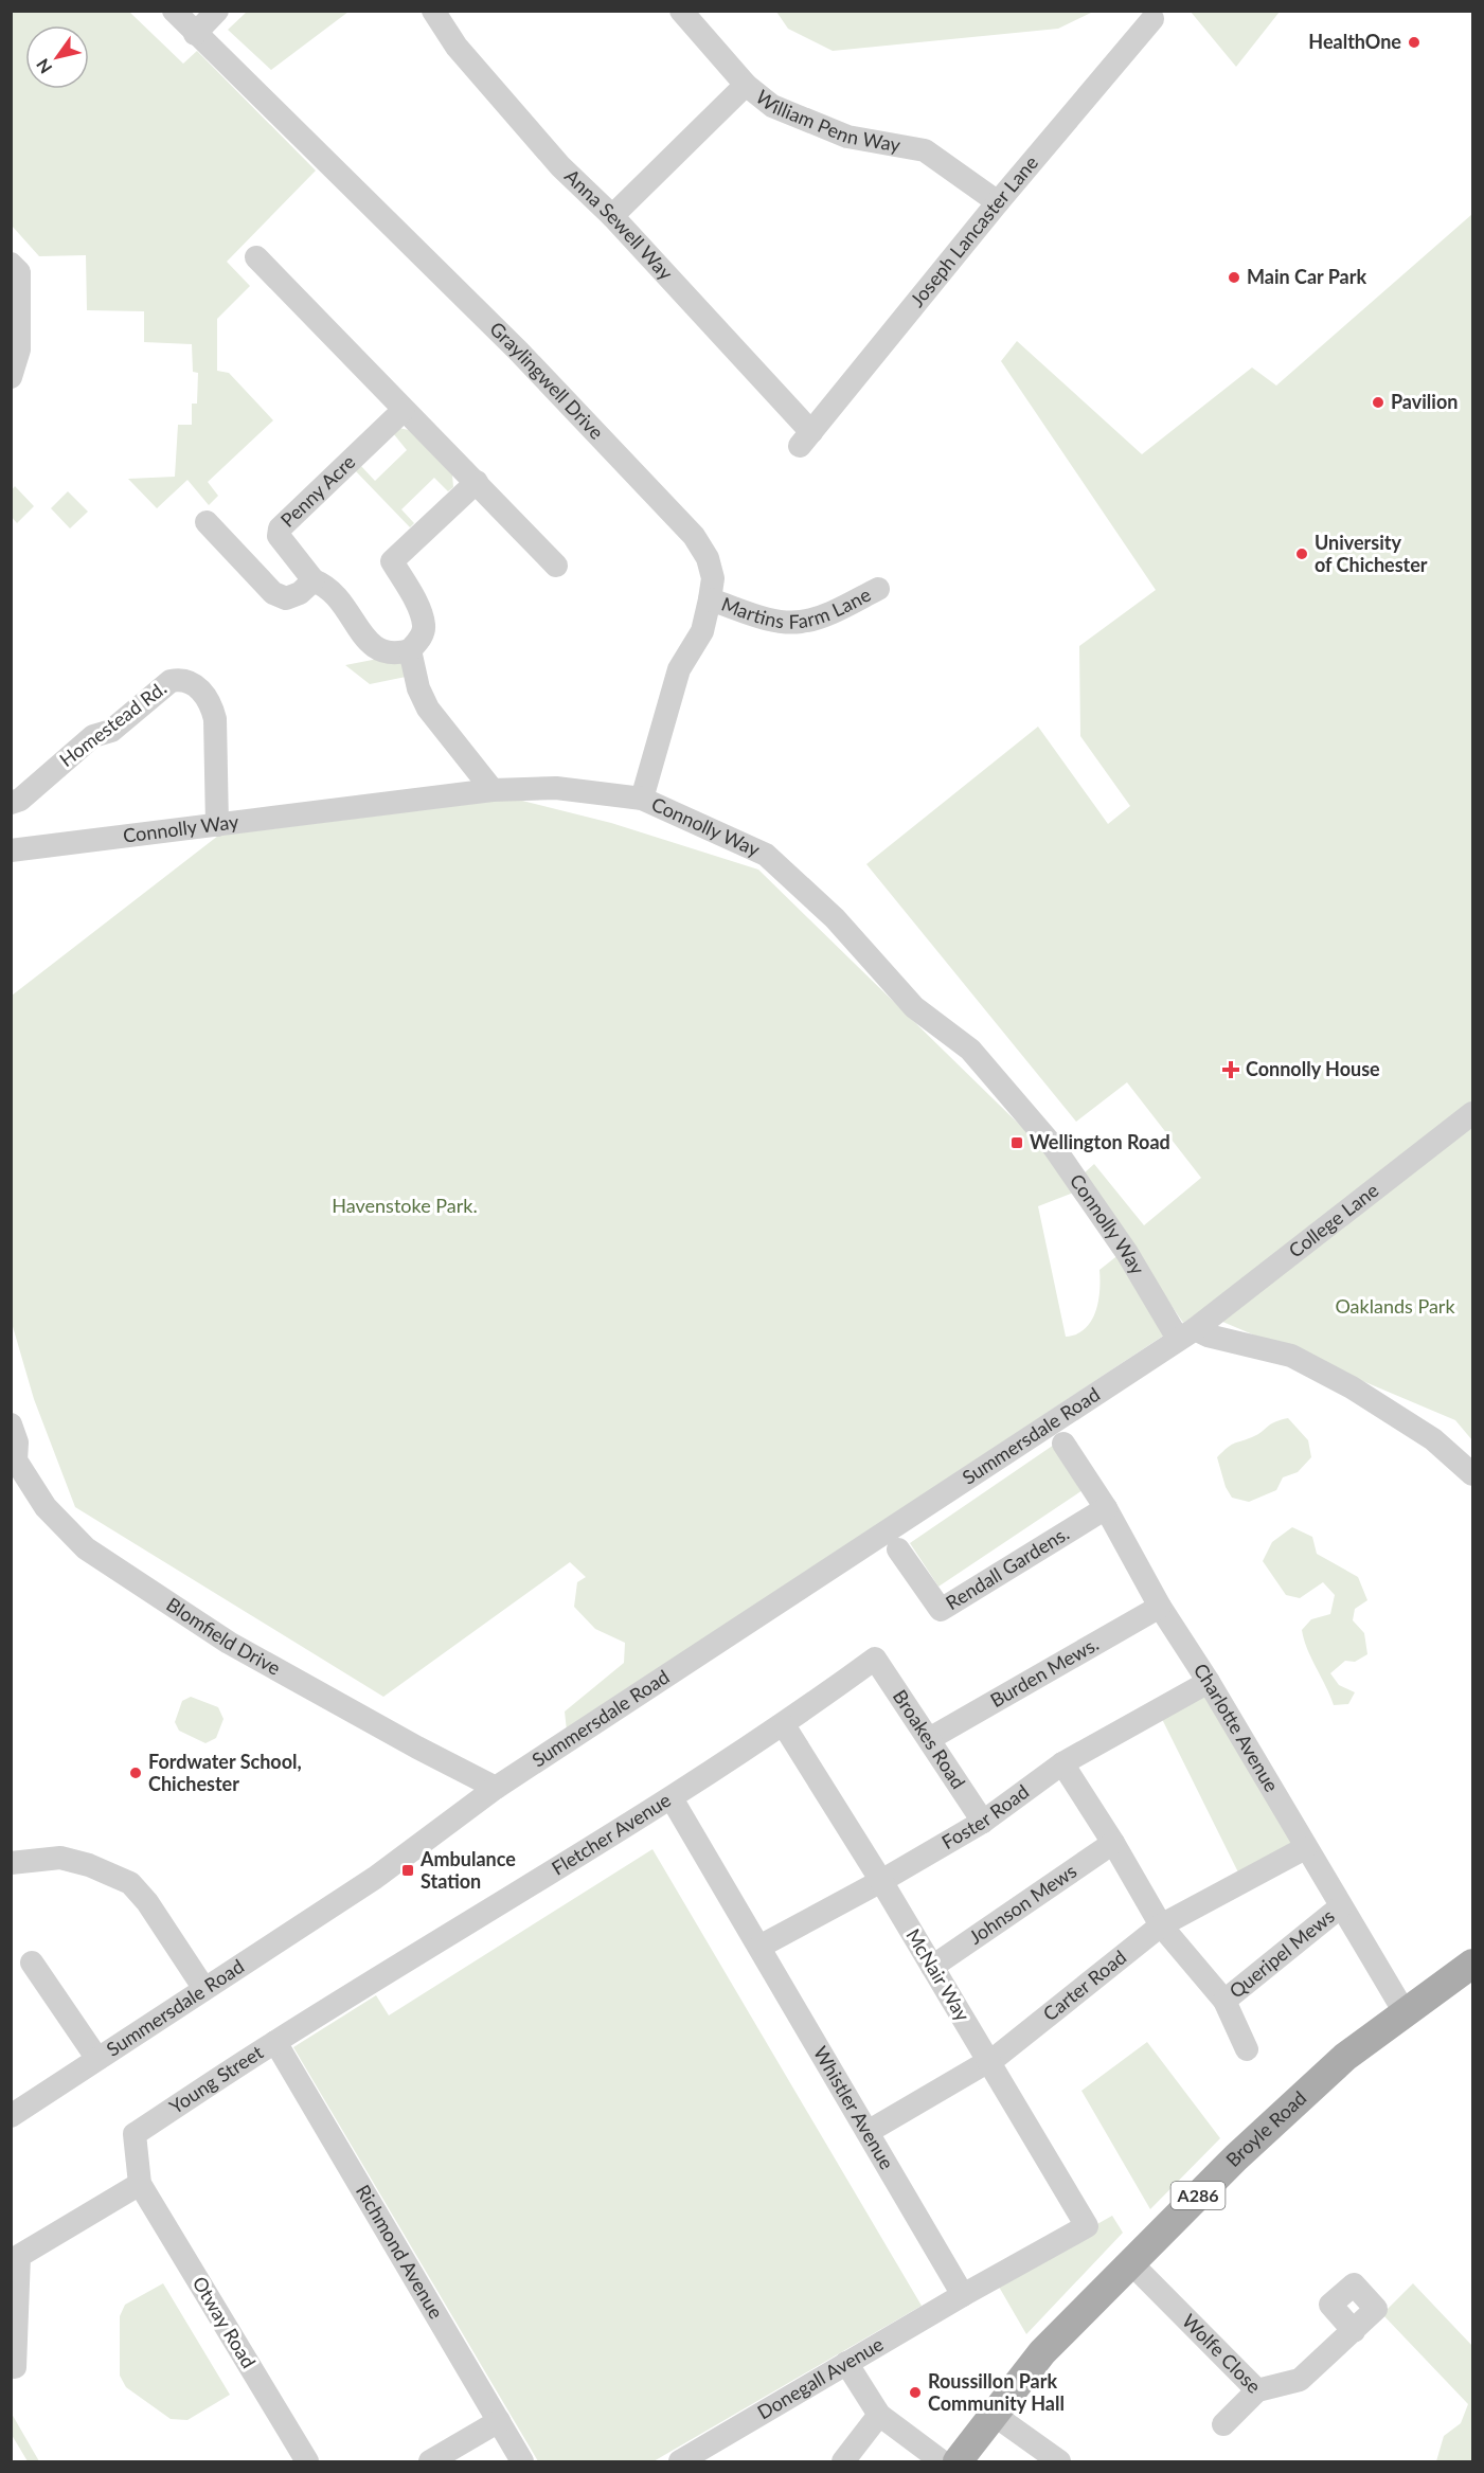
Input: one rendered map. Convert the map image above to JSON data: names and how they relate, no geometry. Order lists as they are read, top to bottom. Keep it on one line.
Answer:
{"streets":{"main road":["Broyle Road","A286"],"street":["William Penn Way","Anna Sewell Way","Joseph Lancaster Lane","Graylingwell Drive","Penny Acre","Martins Farm Lane","Homestead Rd.","Connolly Way","College Lane","Summersdale Road","Rendall Gardens.","Blomfield Drive","Burden Mews.","Charlotte Avenue","Broakes Road","Foster Road","Fletcher Avenue","Johnson Mews","Queripel Mews","McNair Way","Carter Road","Young Street","Whistler Avenue","Richmond Avenue","Otway Road","Wolfe Close","Donegall Avenue"]},"crossings":[["William Penn Way","Joseph Lancaster Lane"],["Anna Sewell Way","Joseph Lancaster Lane"],["Graylingwell Drive","Martins Farm Lane"],["Graylingwell Drive","Connolly Way"],["Homestead Rd.","Connolly Way"],["Connolly Way","College Lane"],["Connolly Way","Summersdale Road"],["College Lane","Summersdale Road"],["Summersdale Road","Blomfield Drive"],["Rendall Gardens.","Charlotte Avenue"],["Burden Mews.","Charlotte Avenue"],["Burden Mews.","Broakes Road"],["Charlotte Avenue","Foster Road"],["Charlotte Avenue","Queripel Mews"],["Charlotte Avenue","Carter Road"],["Charlotte Avenue","Broyle Road"],["Broakes Road","Foster Road"],["Broakes Road","Fletcher Avenue"],["Foster Road","McNair Way"],["Foster Road","Whistler Avenue"],["Fletcher Avenue","McNair Way"],["Fletcher Avenue","Young Street"],["Fletcher Avenue","Whistler Avenue"],["Johnson Mews","McNair Way"],["Queripel Mews","Carter Road"],["McNair Way","Carter Road"],["McNair Way","Whistler Avenue"],["McNair Way","Donegall Avenue"],["Carter Road","Whistler Avenue"],["Young Street","Richmond Avenue"],["Young Street","Otway Road"],["Whistler Avenue","Donegall Avenue"],["Broyle Road","Wolfe Close"]],"parks":["Havenstoke Park.","Oaklands Park"],"places":{"other":["HealthOne","Main Car Park","Pavilion","University of Chichester","Fordwater School, Chichester","Roussillon Park Community Hall"],"health":["Connolly House"],"transit":["Wellington Road","Ambulance Station"]},"north":"bottom left"}
